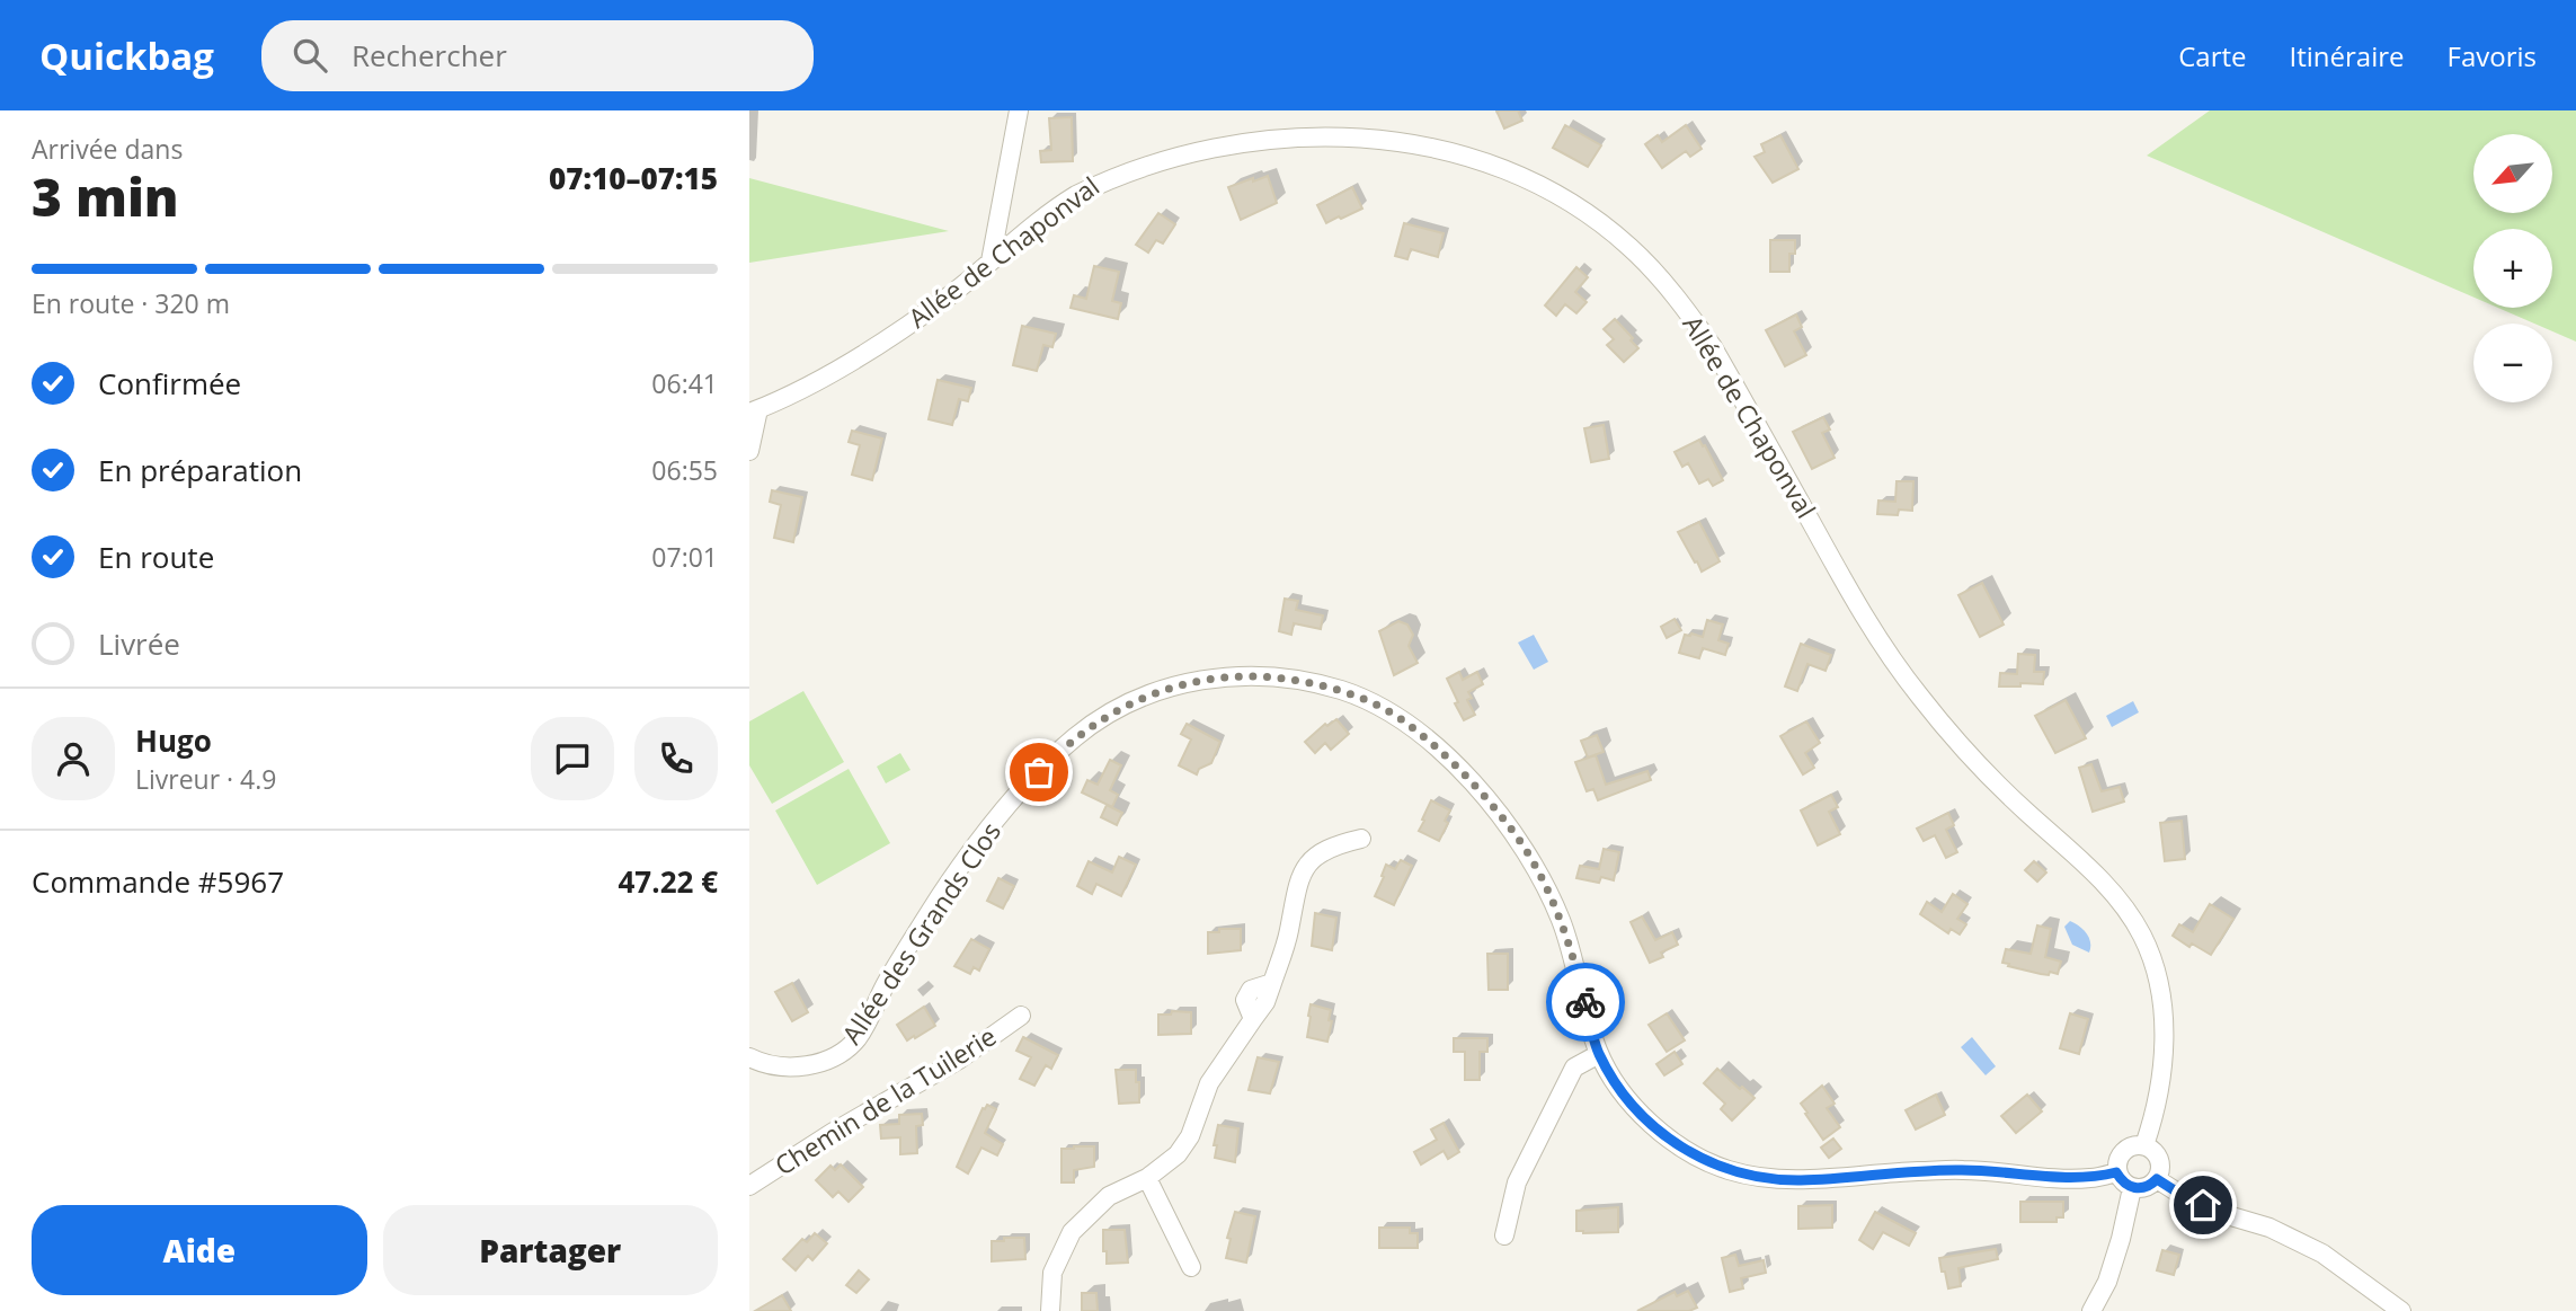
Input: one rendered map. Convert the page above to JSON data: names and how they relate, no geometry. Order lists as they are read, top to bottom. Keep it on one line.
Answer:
{"streets":{"street":["Allée de Chaponval","Allée des Grands Clos","Chemin de la Tuilerie"]},"crossings":[["Allée de Chaponval","Allée des Grands Clos"]],"north":"bottom left","page":{"header":"Quickbag","search":"Rechercher","nav":["Carte","Itinéraire","Favoris"],"heading":["3 min","Arrivée dans","07:10–07:15"],"panel":["Hugo","Livreur · 4.9","Commande #5967","47.22 €"],"map_buttons":["+","−"],"bar":"En route · 320 m","list":[["Confirmée","06:41"],["En préparation","06:55"],["En route","07:01"],"Livrée"],"buttons":["Aide","Partager"]}}
